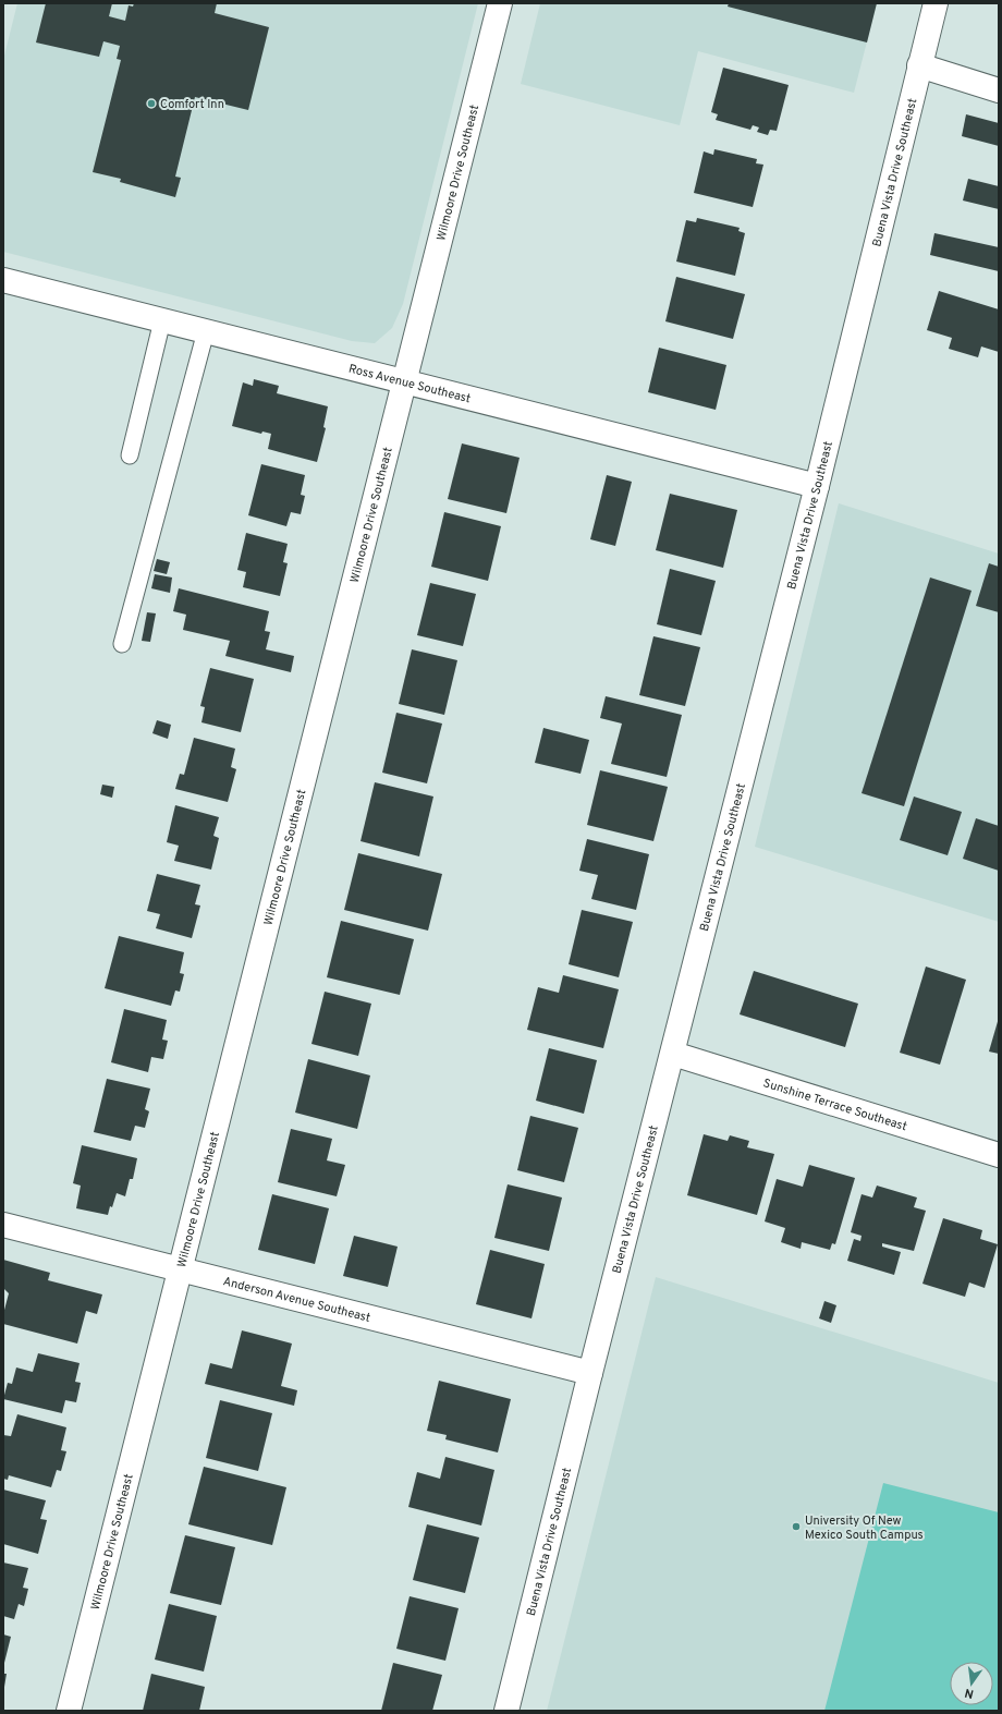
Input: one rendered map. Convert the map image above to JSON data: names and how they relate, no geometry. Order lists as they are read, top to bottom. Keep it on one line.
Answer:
{"streets":{"street":["Wilmoore Drive Southeast","Buena Vista Drive Southeast","Ross Avenue Southeast","Sunshine Terrace Southeast","Anderson Avenue Southeast"]},"crossings":[["Wilmoore Drive Southeast","Ross Avenue Southeast"],["Wilmoore Drive Southeast","Anderson Avenue Southeast"],["Buena Vista Drive Southeast","Ross Avenue Southeast"],["Buena Vista Drive Southeast","Sunshine Terrace Southeast"],["Buena Vista Drive Southeast","Anderson Avenue Southeast"]],"places":["Comfort Inn","University Of New Mexico South Campus"],"north":"bottom"}
